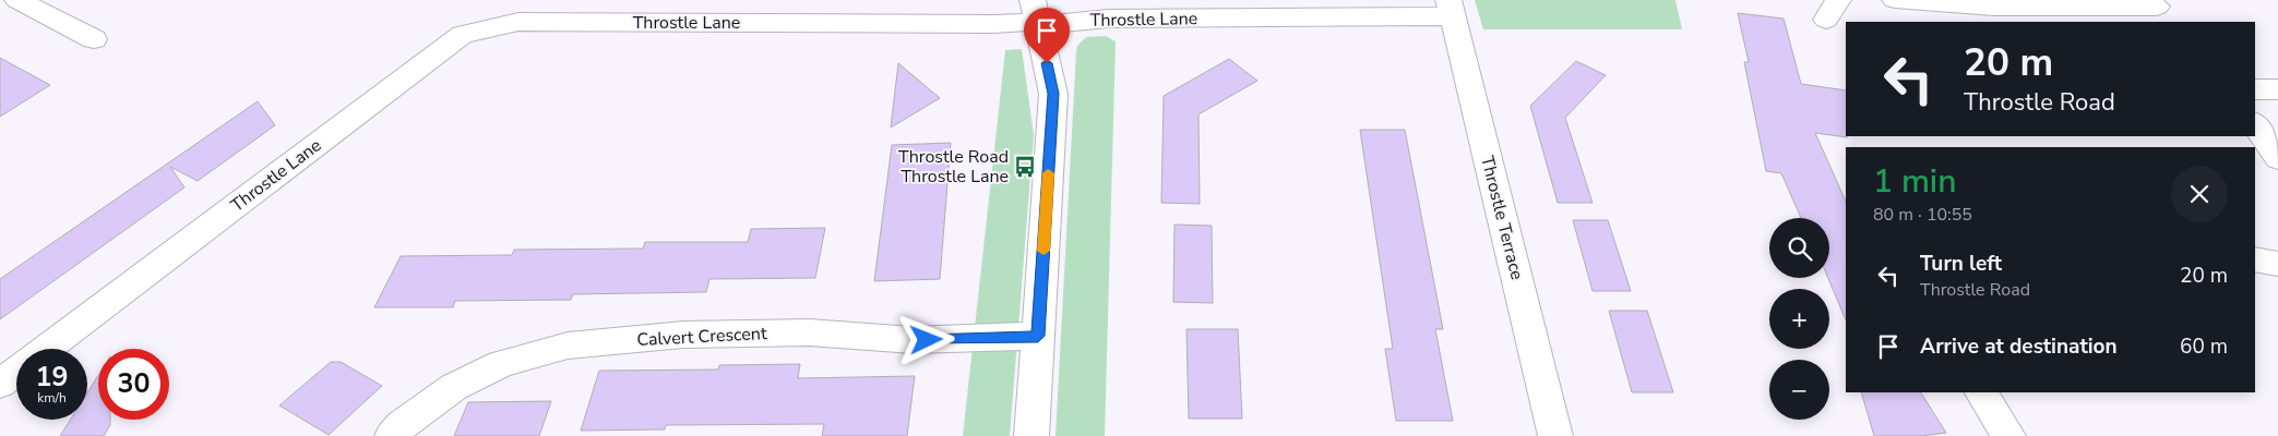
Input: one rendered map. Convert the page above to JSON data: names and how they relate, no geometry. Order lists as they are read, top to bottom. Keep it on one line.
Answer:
{"streets":{"street":["Throstle Lane","Throstle Terrace","Calvert Crescent"]},"crossings":[["Throstle Lane","Throstle Terrace"]],"places":{"bus stop":["Throstle Road Throstle Lane"]},"page":{"turn":["20 m","Throstle Road"],"heading":["1 min","80 m · 10:55"],"map_buttons":["+","−"],"list":[{"name":"Turn left","note":"Throstle Road","value":"20 m"},{"name":"Arrive at destination","value":"60 m"}],"speed":"19 km/h","limit":"30"}}
